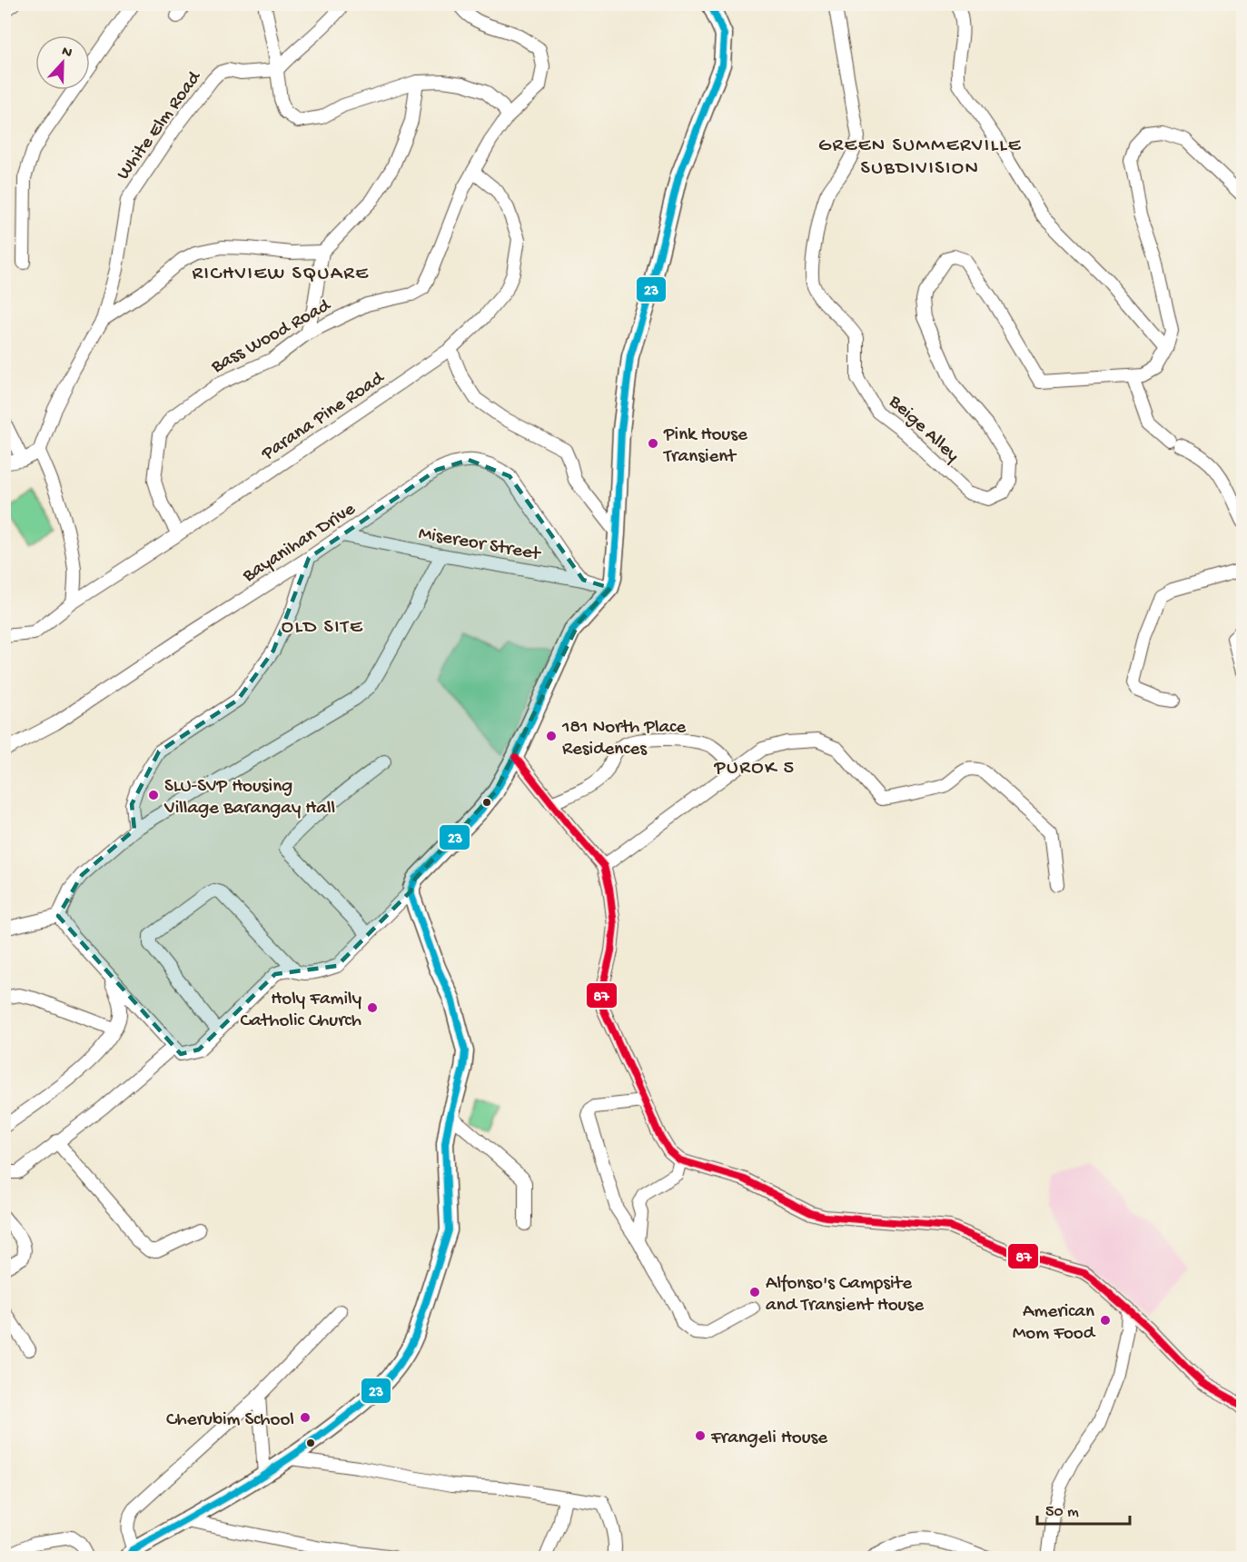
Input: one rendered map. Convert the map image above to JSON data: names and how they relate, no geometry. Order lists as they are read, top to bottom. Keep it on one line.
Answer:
{"streets":{"street":["White Elm Road","Bass Wood Road","Parana Pine Road","Beige Alley","Bayanihan Drive","Misereor Street"]},"crossings":[["Bass Wood Road","Parana Pine Road"],["Bayanihan Drive","Misereor Street"]],"districts":["GREEN SUMMERVILLE SUBDIVISION","RICHVIEW SQUARE","OLD SITE","PUROK 5"],"places":["Pink House Transient","181 North Place Residences","SLU-SVP Housing Village Barangay Hall","Holy Family Catholic Church","Alfonso's Campsite and Transient House","American Mom Food","Cherubim School","Frangeli House"],"lines":["transit line 23","transit line 87"],"scale_bar":"50 m","north":"top"}
